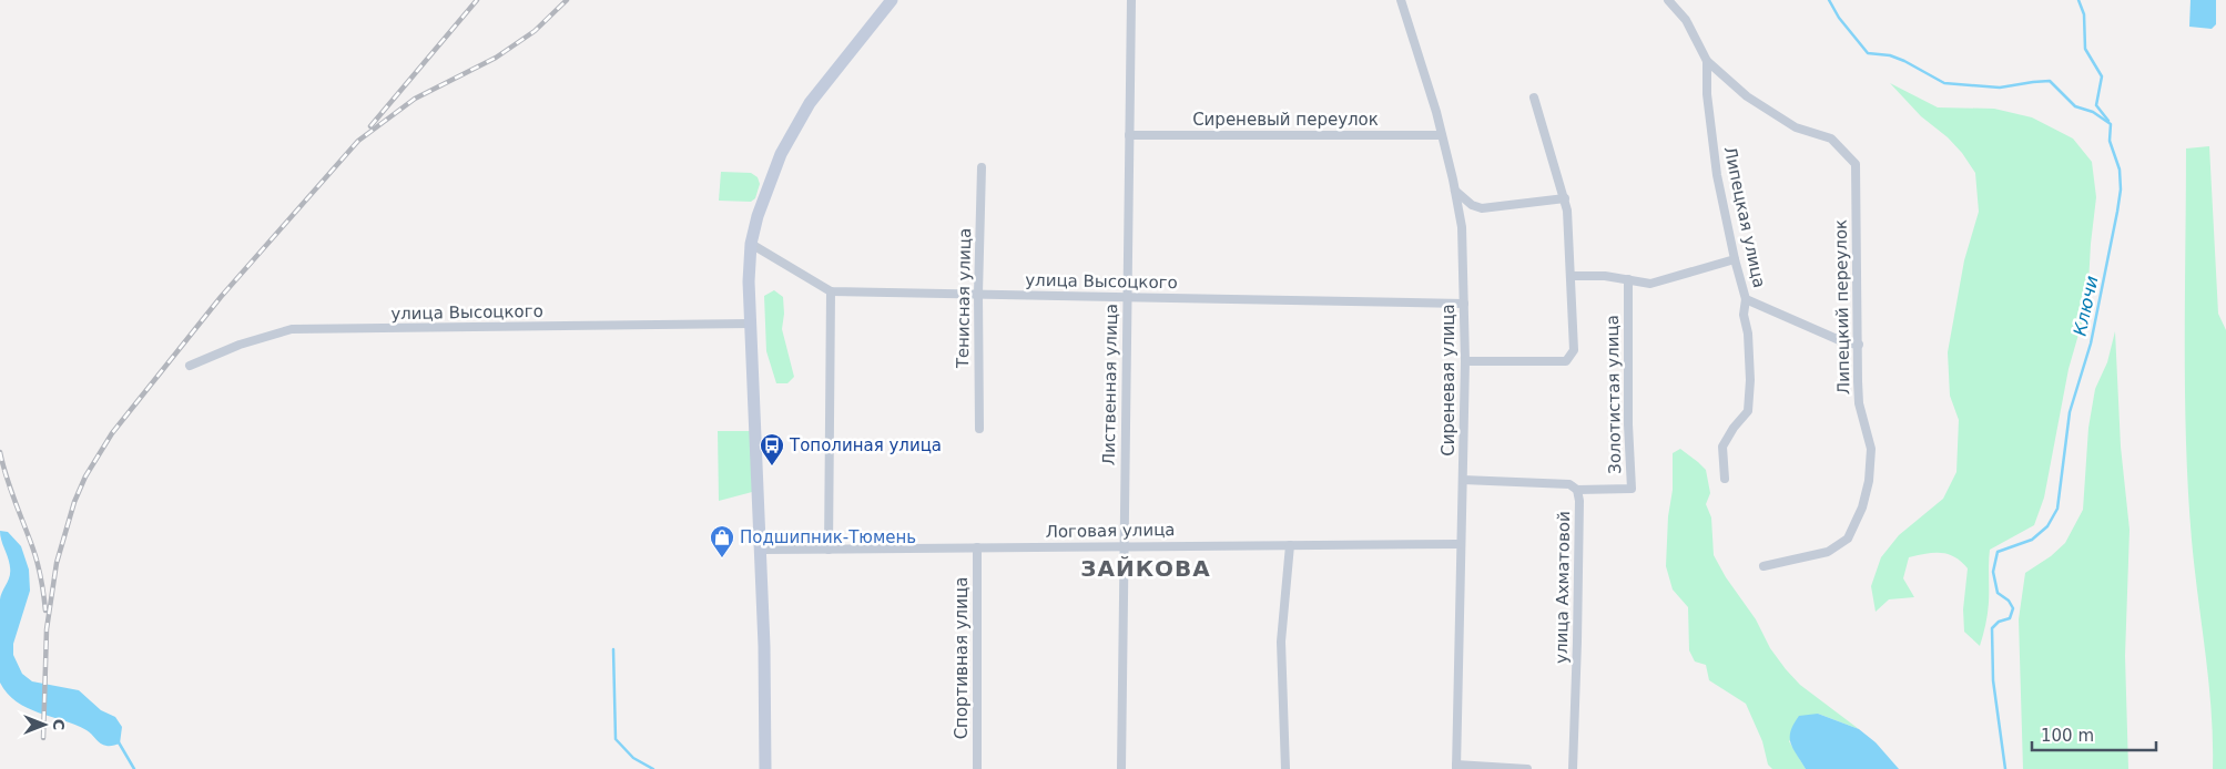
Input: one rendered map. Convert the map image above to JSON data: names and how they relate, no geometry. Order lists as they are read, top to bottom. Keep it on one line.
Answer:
{"streets":{"street":["Сиреневый переулок","Липецкая улица","улица Высоцкого","Тенисная улица","Липецкий переулок","Сиреневая улица","Лиственная улица","Золотистая улица","Логовая улица","улица Ахматовой","Спортивная улица"]},"crossings":[["Сиреневый переулок","Сиреневая улица"],["Сиреневый переулок","Лиственная улица"],["Липецкая улица","Липецкий переулок"],["улица Высоцкого","Тенисная улица"],["улица Высоцкого","Сиреневая улица"],["улица Высоцкого","Лиственная улица"],["Сиреневая улица","Логовая улица"],["Сиреневая улица","улица Ахматовой"],["Лиственная улица","Логовая улица"],["Золотистая улица","улица Ахматовой"],["Логовая улица","Спортивная улица"]],"districts":["ЗАЙКОВА"],"water":["Ключи"],"places":{"bus stop":["Тополиная улица"],"shop":["Подшипник-Тюмень"]},"scale_bar":"100 m","north":"right"}
